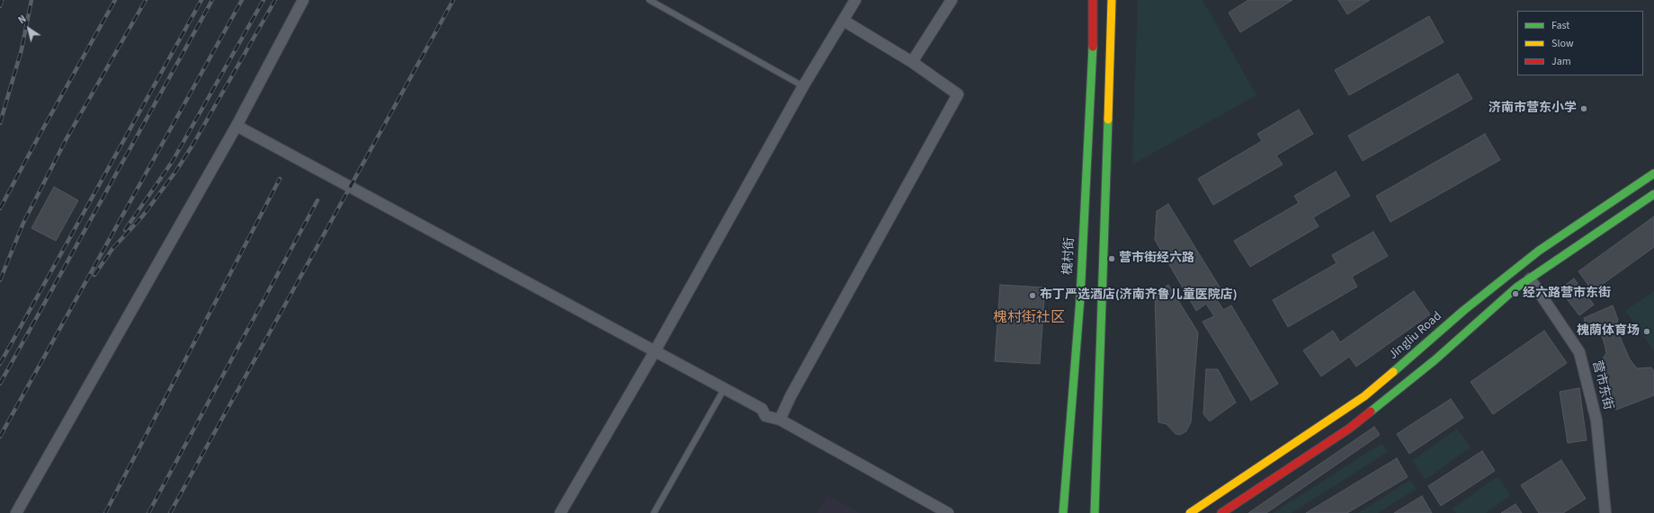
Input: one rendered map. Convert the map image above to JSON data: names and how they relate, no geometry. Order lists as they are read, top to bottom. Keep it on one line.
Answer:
{"streets":{"main road":["槐村街","Jingliu Road"],"street":["营市东街"]},"districts":["槐村街社区"],"places":["济南市营东小学","营市街经六路","经六路营市东街","布丁严选酒店(济南齐鲁儿童医院店)","槐荫体育场"],"legend":["Fast","Slow","Jam"],"north":"top left"}
